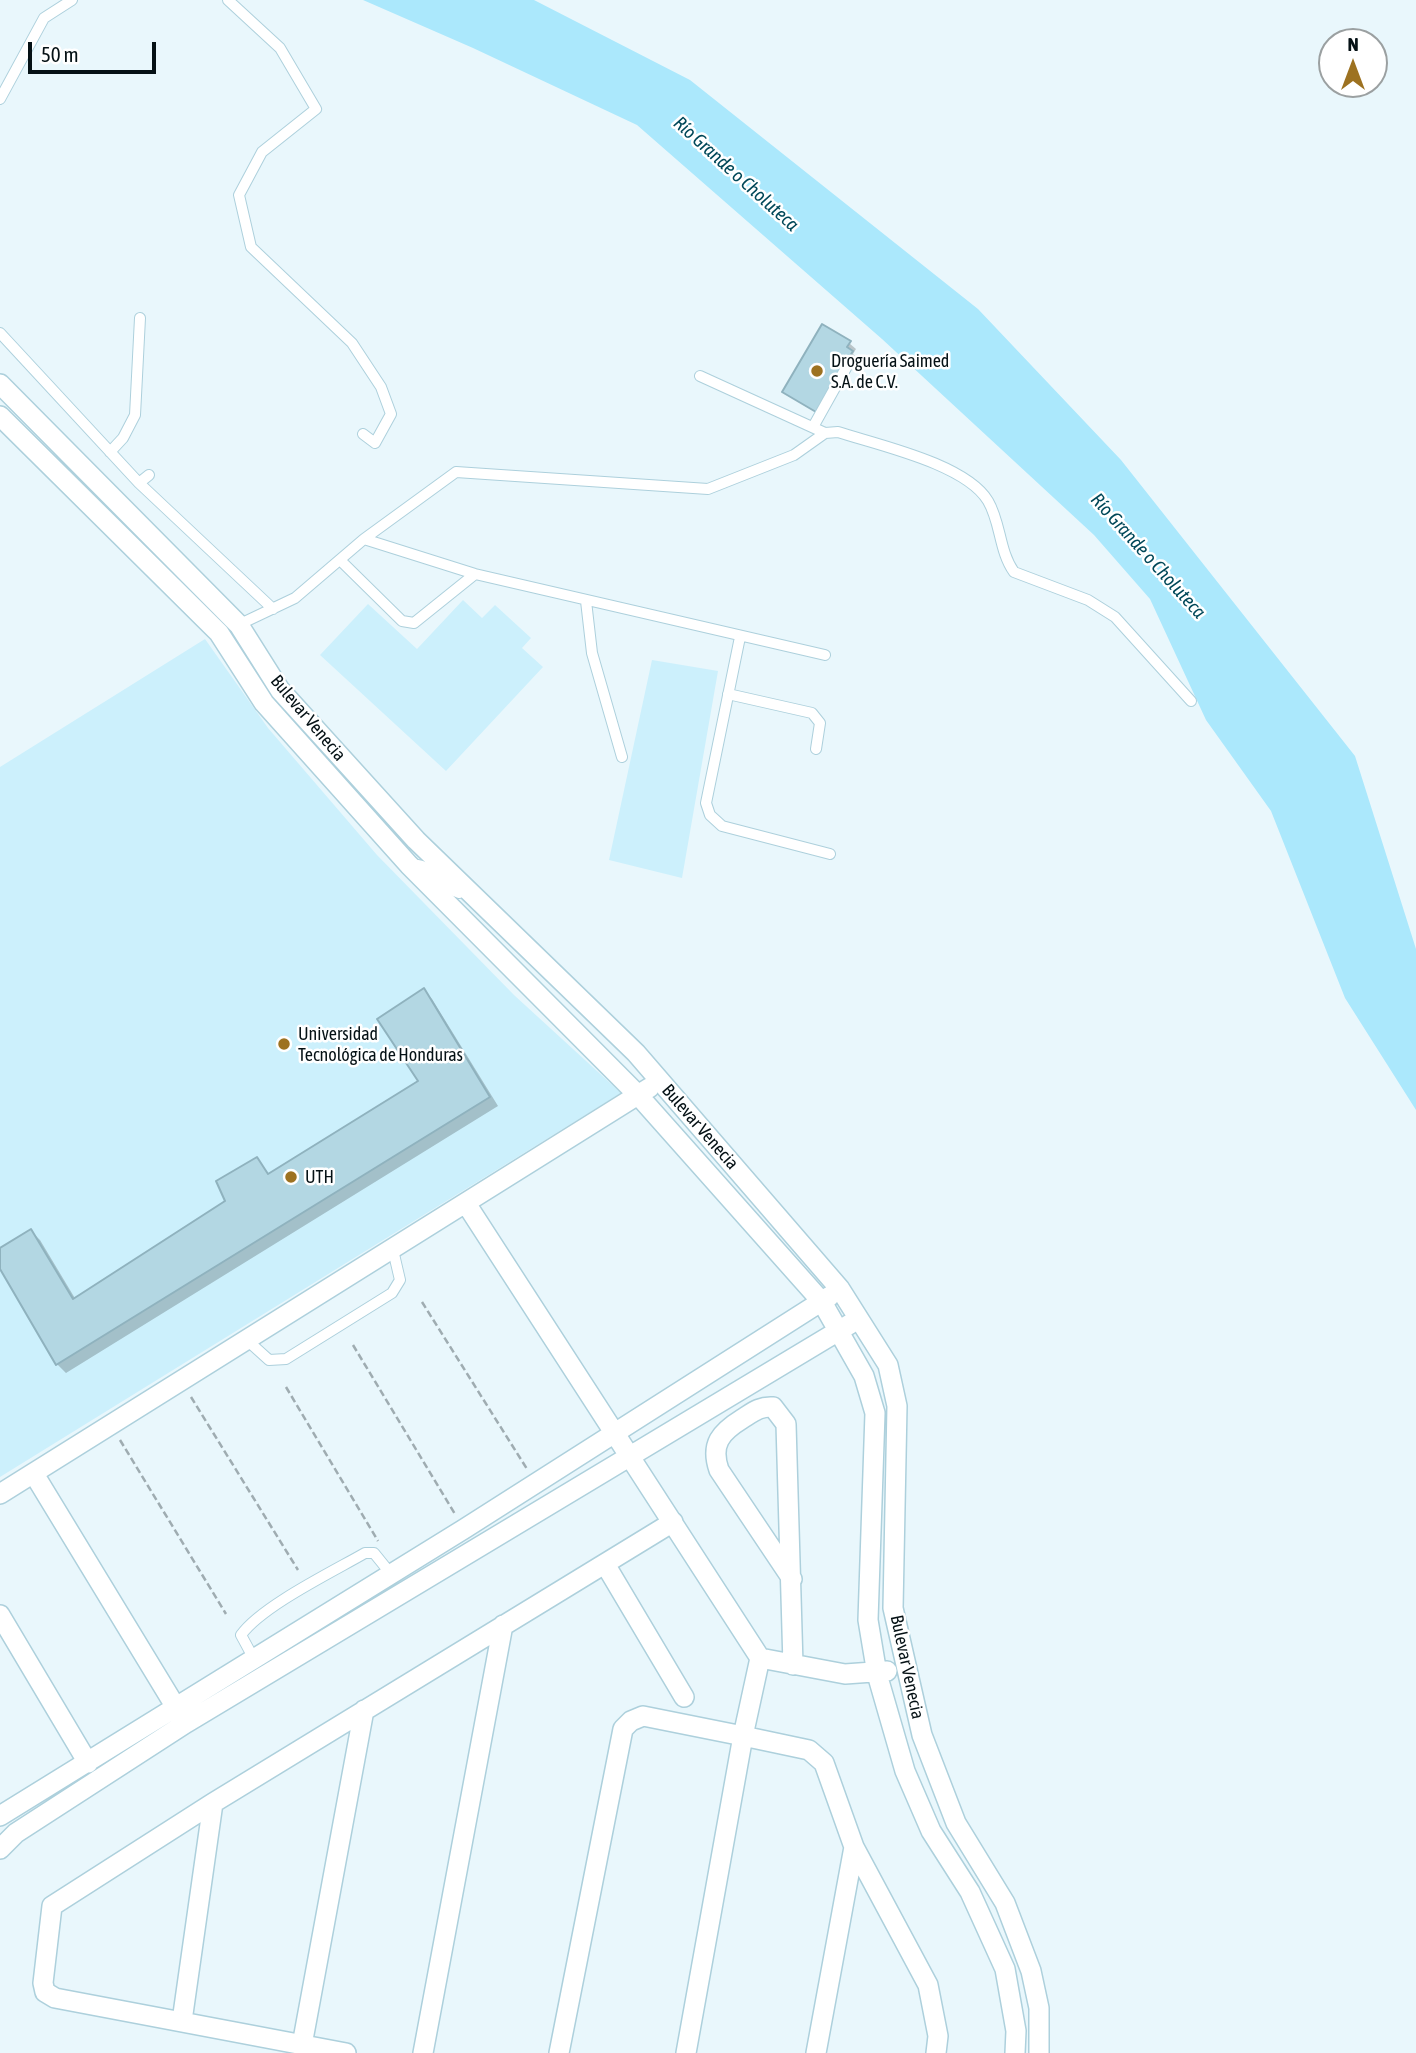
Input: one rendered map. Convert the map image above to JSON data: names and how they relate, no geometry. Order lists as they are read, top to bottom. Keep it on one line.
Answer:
{"streets":{"street":["Bulevar Venecia"]},"water":["Río Grande o Choluteca"],"places":["Droguería Saimed S.A. de C.V.","Universidad Tecnológica de Honduras","UTH"],"scale_bar":"50 m","north":"top"}
